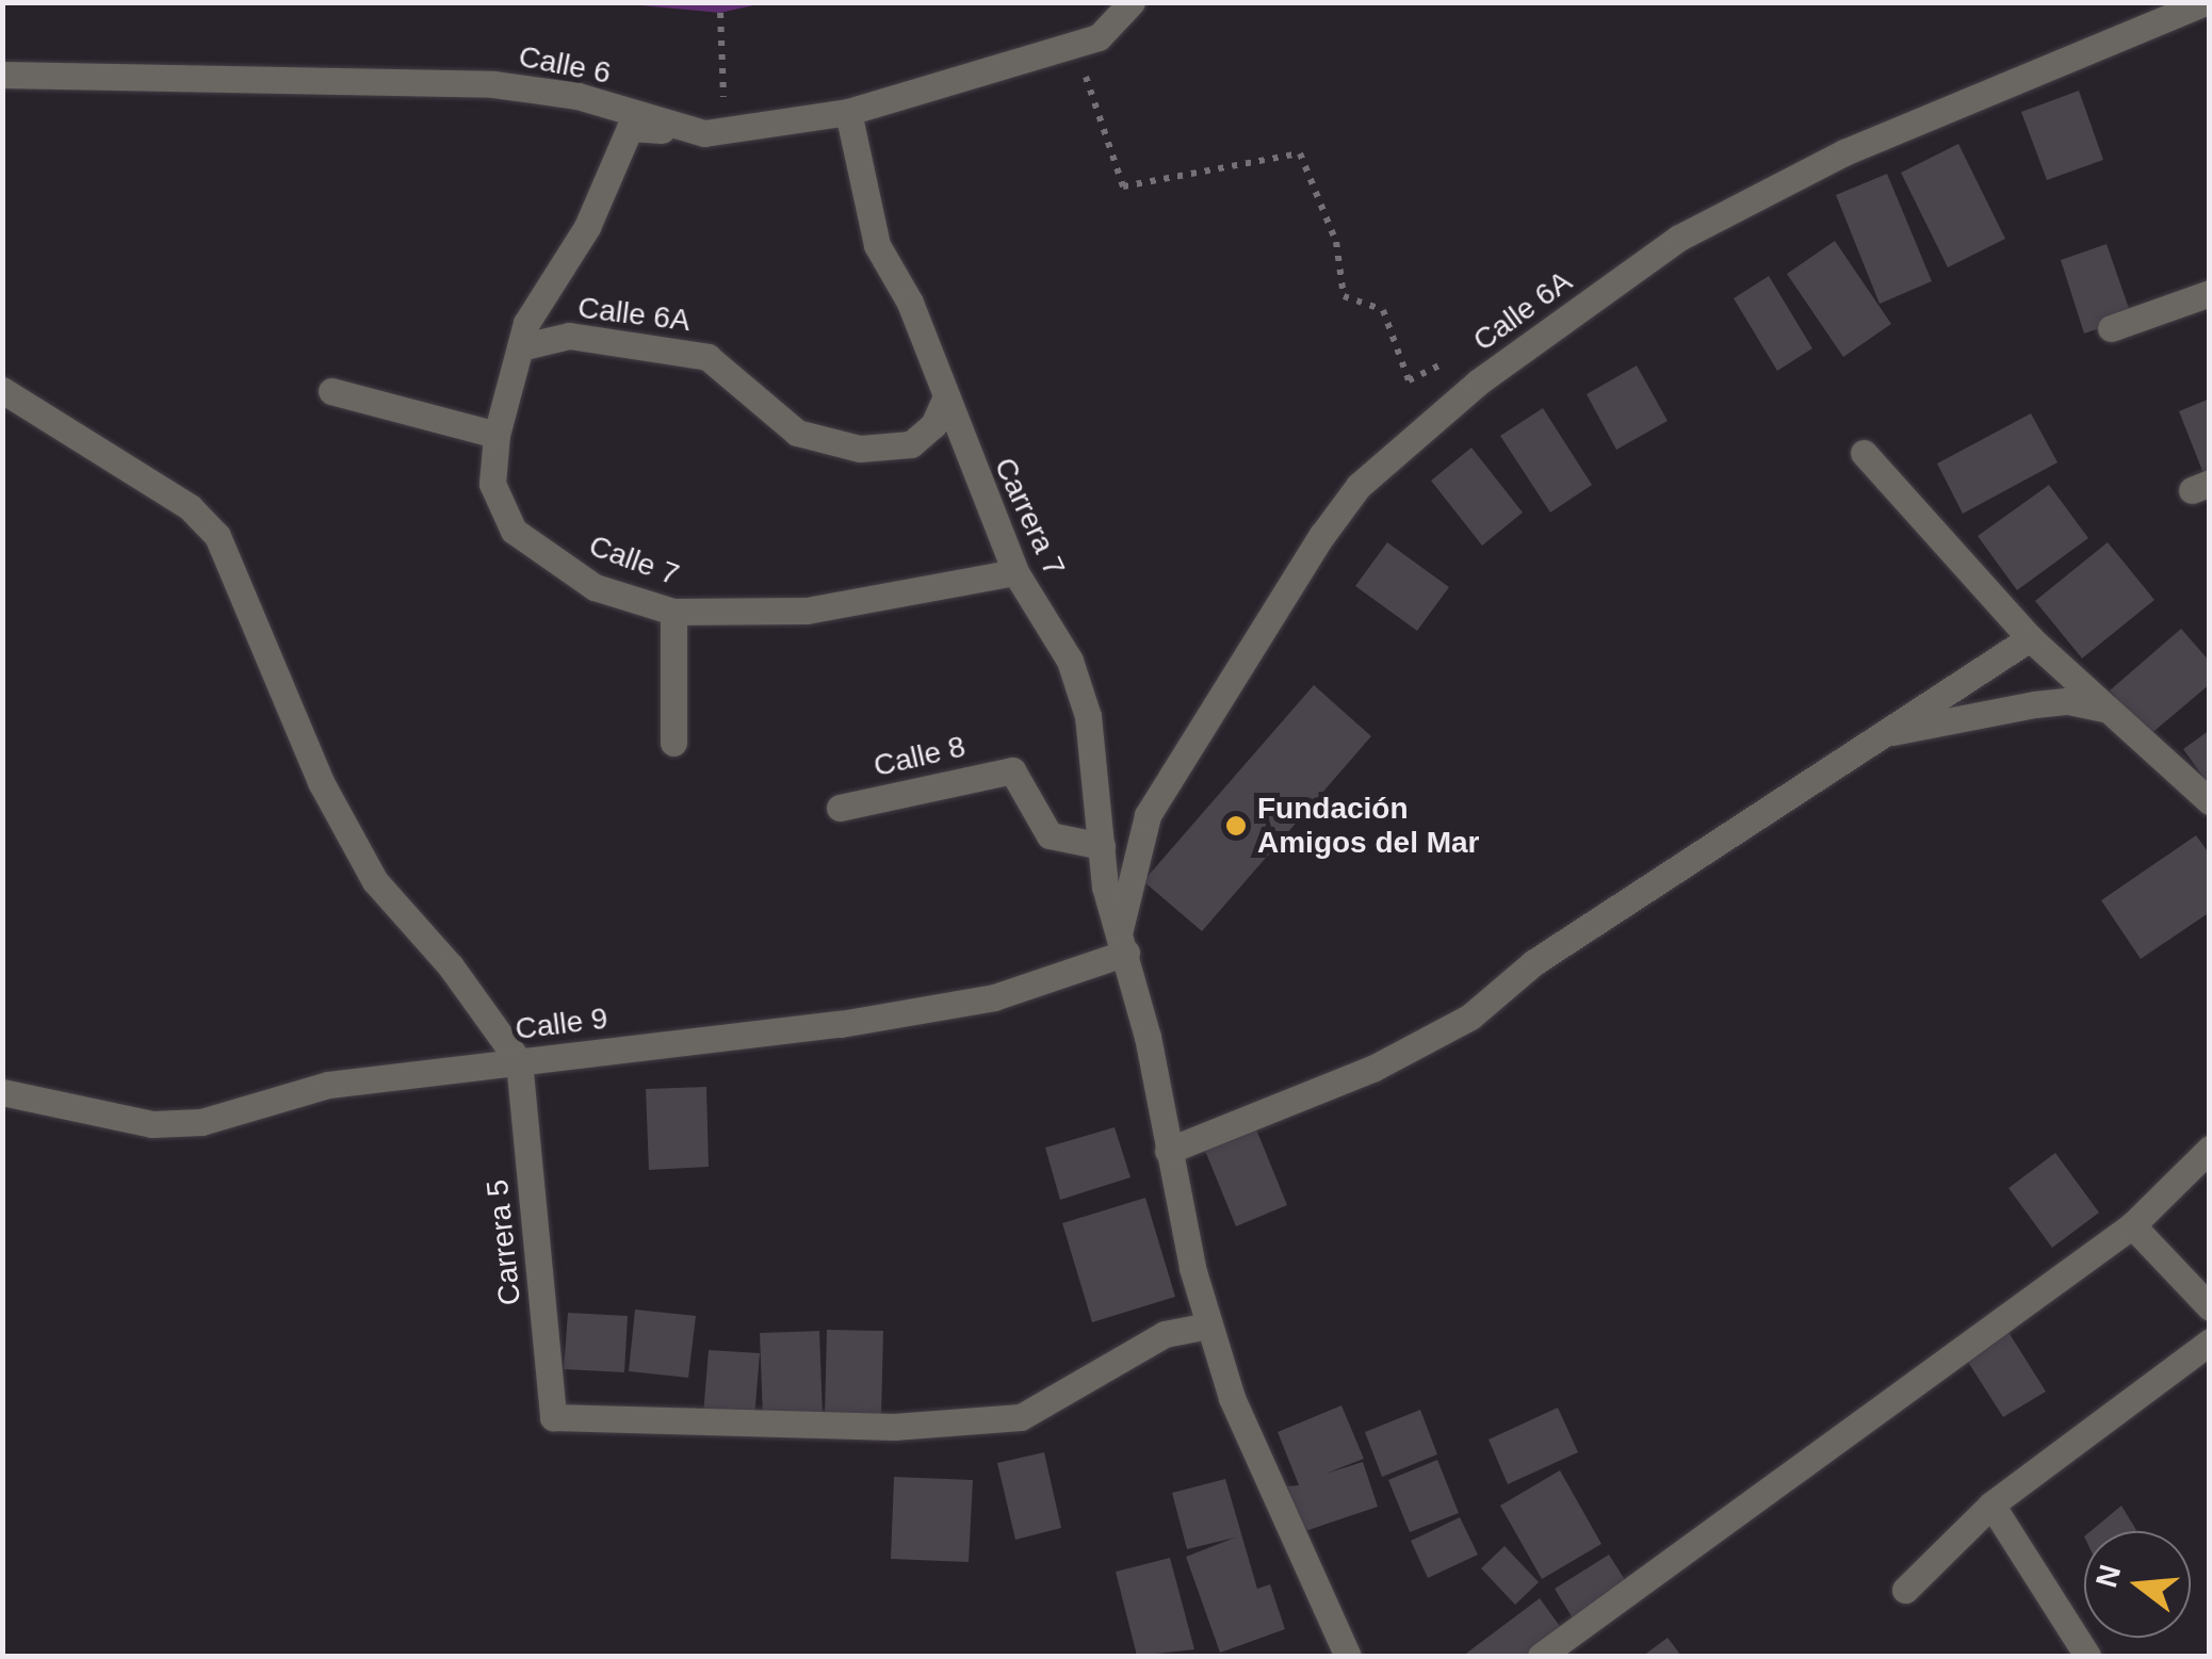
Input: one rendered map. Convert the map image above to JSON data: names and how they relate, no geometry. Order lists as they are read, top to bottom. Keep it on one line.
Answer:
{"streets":{"street":["Calle 6","Calle 6A","Carrera 7","Calle 7","Calle 8","Calle 9","Carrera 5"]},"crossings":[["Calle 6","Carrera 7"],["Calle 6","Calle 7"],["Calle 6A","Carrera 7"],["Calle 6A","Calle 7"],["Calle 6A","Calle 9"],["Carrera 7","Calle 7"],["Carrera 7","Calle 8"],["Carrera 7","Calle 9"],["Carrera 7","Carrera 5"],["Calle 9","Carrera 5"]],"places":["Fundación Amigos del Mar"],"north":"left"}
